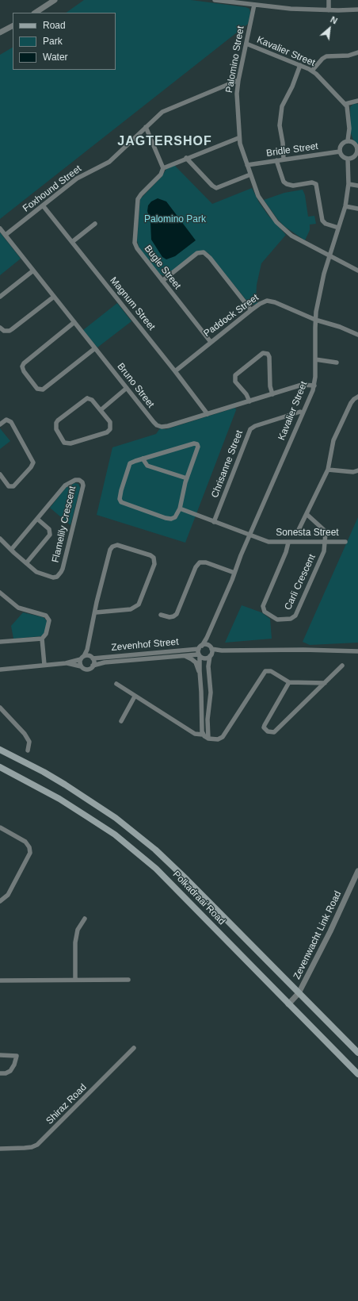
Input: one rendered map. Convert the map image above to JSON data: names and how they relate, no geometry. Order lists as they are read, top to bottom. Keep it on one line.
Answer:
{"streets":{"main road":["Polkadraai Road"],"street":["Kavalier Street","Palomino Street","Bridle Street","Foxhound Street","Bugle Street","Magnum Street","Paddock Street","Bruno Street","Chrisanne Street","Flamelily Crescent","Sonesta Street","Carli Crescent","Zevenhof Street","Zevenwacht Link Road","Shiraz Road"]},"crossings":[["Kavalier Street","Palomino Street"],["Kavalier Street","Bridle Street"],["Kavalier Street","Paddock Street"],["Kavalier Street","Bruno Street"],["Kavalier Street","Chrisanne Street"],["Kavalier Street","Sonesta Street"],["Kavalier Street","Zevenhof Street"],["Palomino Street","Bridle Street"],["Palomino Street","Foxhound Street"],["Foxhound Street","Magnum Street"],["Foxhound Street","Bruno Street"],["Bugle Street","Paddock Street"],["Magnum Street","Paddock Street"],["Magnum Street","Bruno Street"],["Chrisanne Street","Sonesta Street"],["Sonesta Street","Carli Crescent"],["Polkadraai Road","Zevenwacht Link Road"]],"districts":["JAGTERSHOF"],"parks":["Palomino Park"],"legend":["Road","Park","Water"],"north":"top right"}
